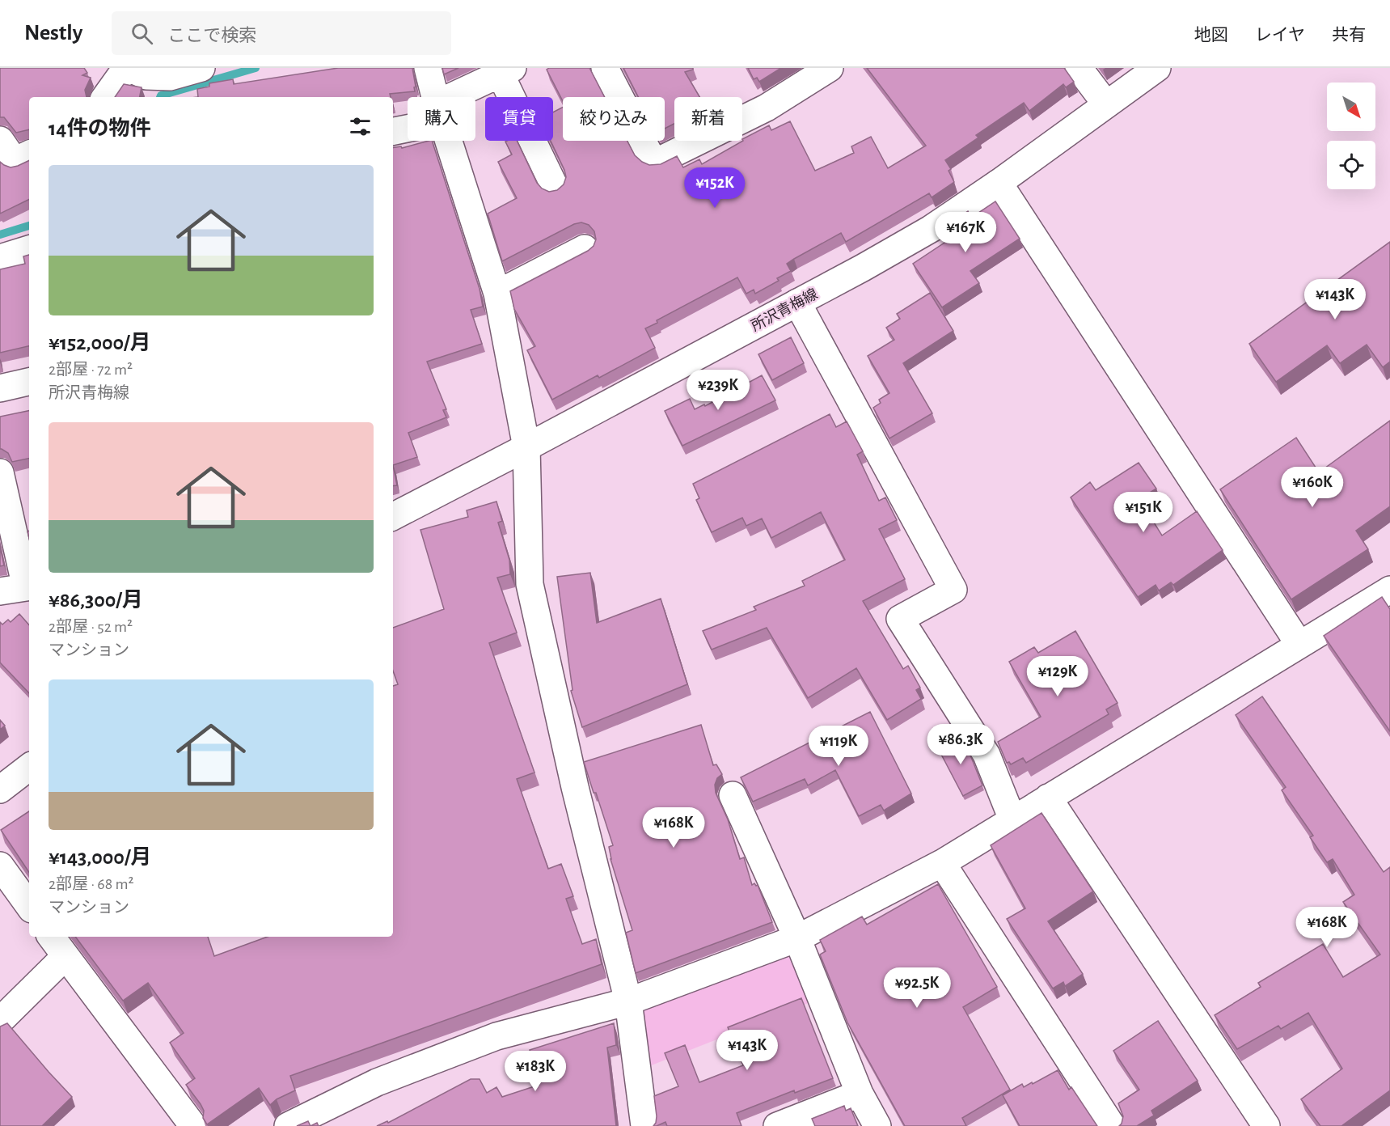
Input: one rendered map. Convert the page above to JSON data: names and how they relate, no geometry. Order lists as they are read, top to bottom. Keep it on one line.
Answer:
{"streets":{"street":["所沢青梅線"]},"north":"bottom right","page":{"header":"Nestly","search":"ここで検索","nav":["地図","レイヤ","共有"],"chip":["購入","賃貸","絞り込み","新着"],"heading":"14件の物件","list":[{"name":"¥152,000/月","note":"2部屋 · 72 m² · 所沢青梅線"},{"name":"¥86,300/月","note":"2部屋 · 52 m² · マンション"},{"name":"¥143,000/月","note":"2部屋 · 68 m² · マンション"}],"price":["¥152K","¥167K","¥143K","¥239K","¥160K","¥151K","¥129K","¥86.3K","¥119K","¥168K","¥168K","¥92.5K","¥143K","¥183K"]}}
